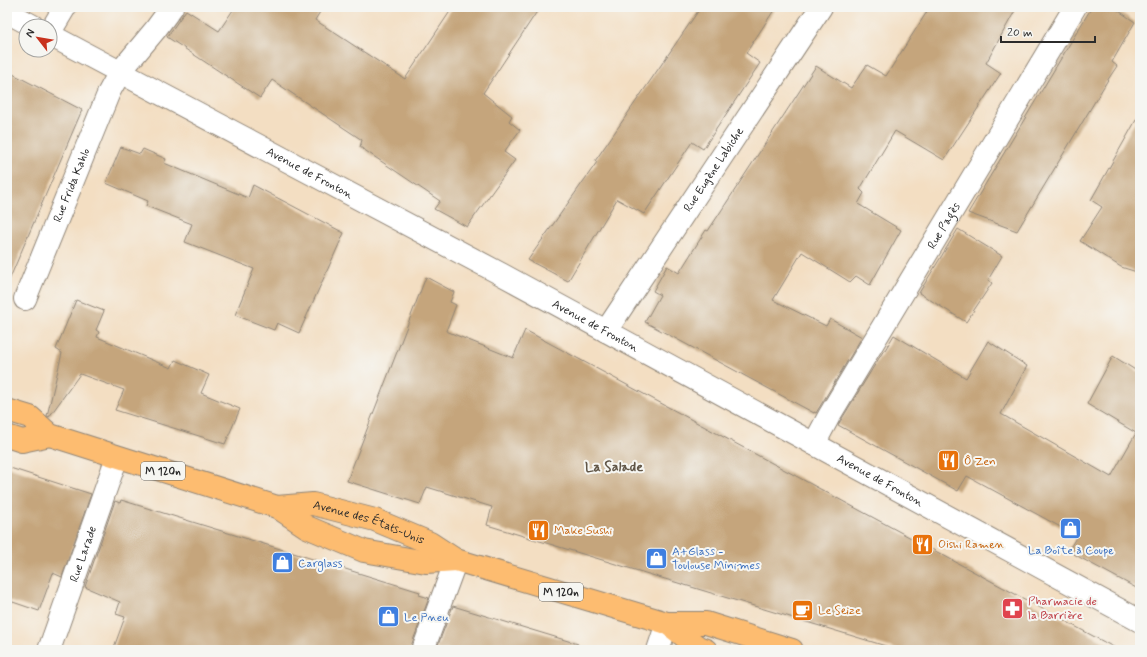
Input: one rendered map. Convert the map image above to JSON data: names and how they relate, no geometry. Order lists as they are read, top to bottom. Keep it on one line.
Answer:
{"streets":{"main road":["M 120n","Avenue des États-Unis"],"street":["Rue Eugène Labiche","Avenue de Fronton","Rue Frida Kahlo","Rue Pagès","Rue Larade"]},"crossings":[["Rue Eugène Labiche","Avenue de Fronton"],["Avenue de Fronton","Rue Frida Kahlo"],["Avenue de Fronton","Rue Pagès"],["Avenue des États-Unis","Rue Larade"]],"districts":["La Salade"],"places":{"restaurant":["Ô Zen","Make Sushi","Oishi Ramen"],"shop":["La Boîte à Coupe","A+Glass - Toulouse Minimes","Carglass","Le Pneu"],"pharmacy":["Pharmacie de la Barrière"],"cafe":["Le Seize"]},"scale_bar":"20 m","north":"top left"}
